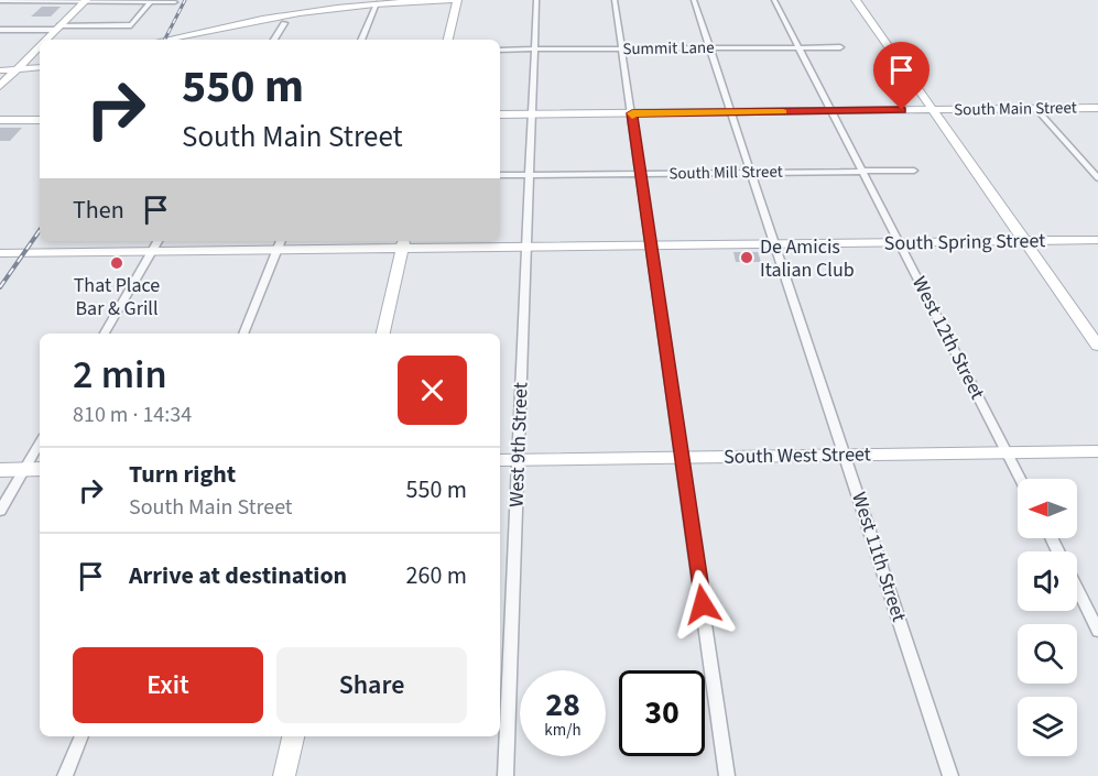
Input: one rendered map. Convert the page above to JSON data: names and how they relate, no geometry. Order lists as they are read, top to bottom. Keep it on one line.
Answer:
{"streets":{"street":["Summit Lane","South Main Street","South Mill Street","South Spring Street","West 12th Street","West 9th Street","South West Street","West 11th Street"]},"crossings":[["Summit Lane","West 12th Street"],["Summit Lane","West 9th Street"],["Summit Lane","West 11th Street"],["South Main Street","West 12th Street"],["South Main Street","West 9th Street"],["South Main Street","West 11th Street"],["South Mill Street","West 12th Street"],["South Mill Street","West 9th Street"],["South Mill Street","West 11th Street"],["South Spring Street","West 12th Street"],["South Spring Street","West 9th Street"],["South Spring Street","West 11th Street"],["West 12th Street","South West Street"],["West 9th Street","South West Street"],["South West Street","West 11th Street"]],"places":["De Amicis Italian Club","That Place Bar & Grill"],"north":"left","page":{"turn":["550 m","South Main Street"],"then":"Then","heading":["2 min","810 m · 14:34"],"list":[{"name":"Turn right","note":"South Main Street","value":"550 m"},{"name":"Arrive at destination","value":"260 m"}],"buttons":["Exit","Share"],"speed":"28 km/h","limit":"30"}}
